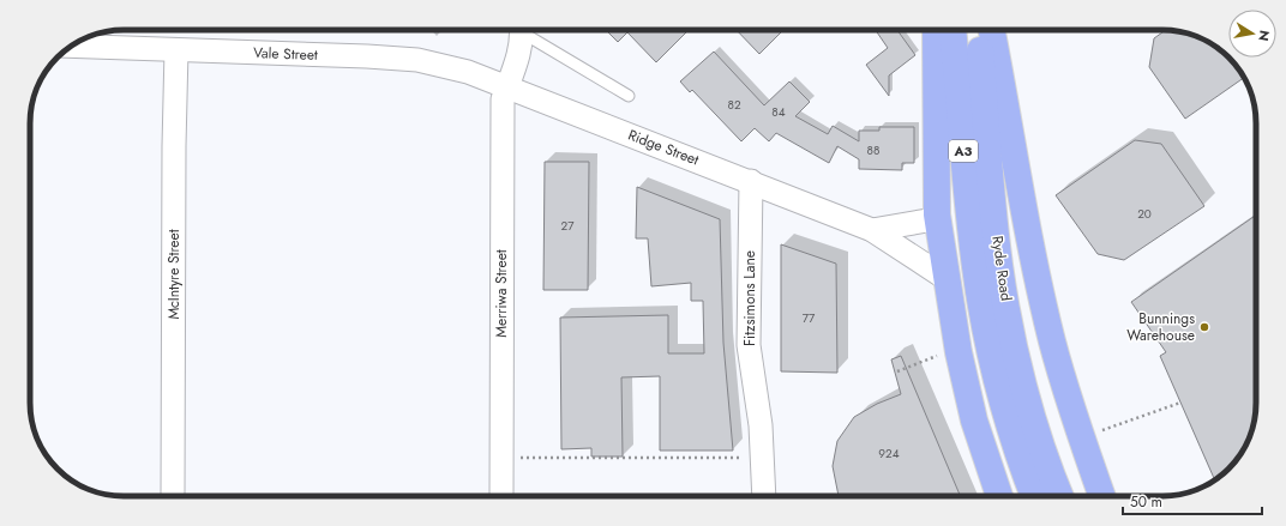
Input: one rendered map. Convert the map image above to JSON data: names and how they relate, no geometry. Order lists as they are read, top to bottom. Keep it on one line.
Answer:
{"streets":{"highway":["A3","Ryde Road"],"street":["Vale Street","Ridge Street","McIntyre Street","Merriwa Street","Fitzsimons Lane"]},"crossings":[["Vale Street","Ridge Street"],["Vale Street","McIntyre Street"],["Vale Street","Merriwa Street"],["Ridge Street","Merriwa Street"],["Ridge Street","Fitzsimons Lane"]],"places":["Bunnings Warehouse"],"house_numbers":["82","84","88","20","27","77","924"],"scale_bar":"50 m","north":"right"}
